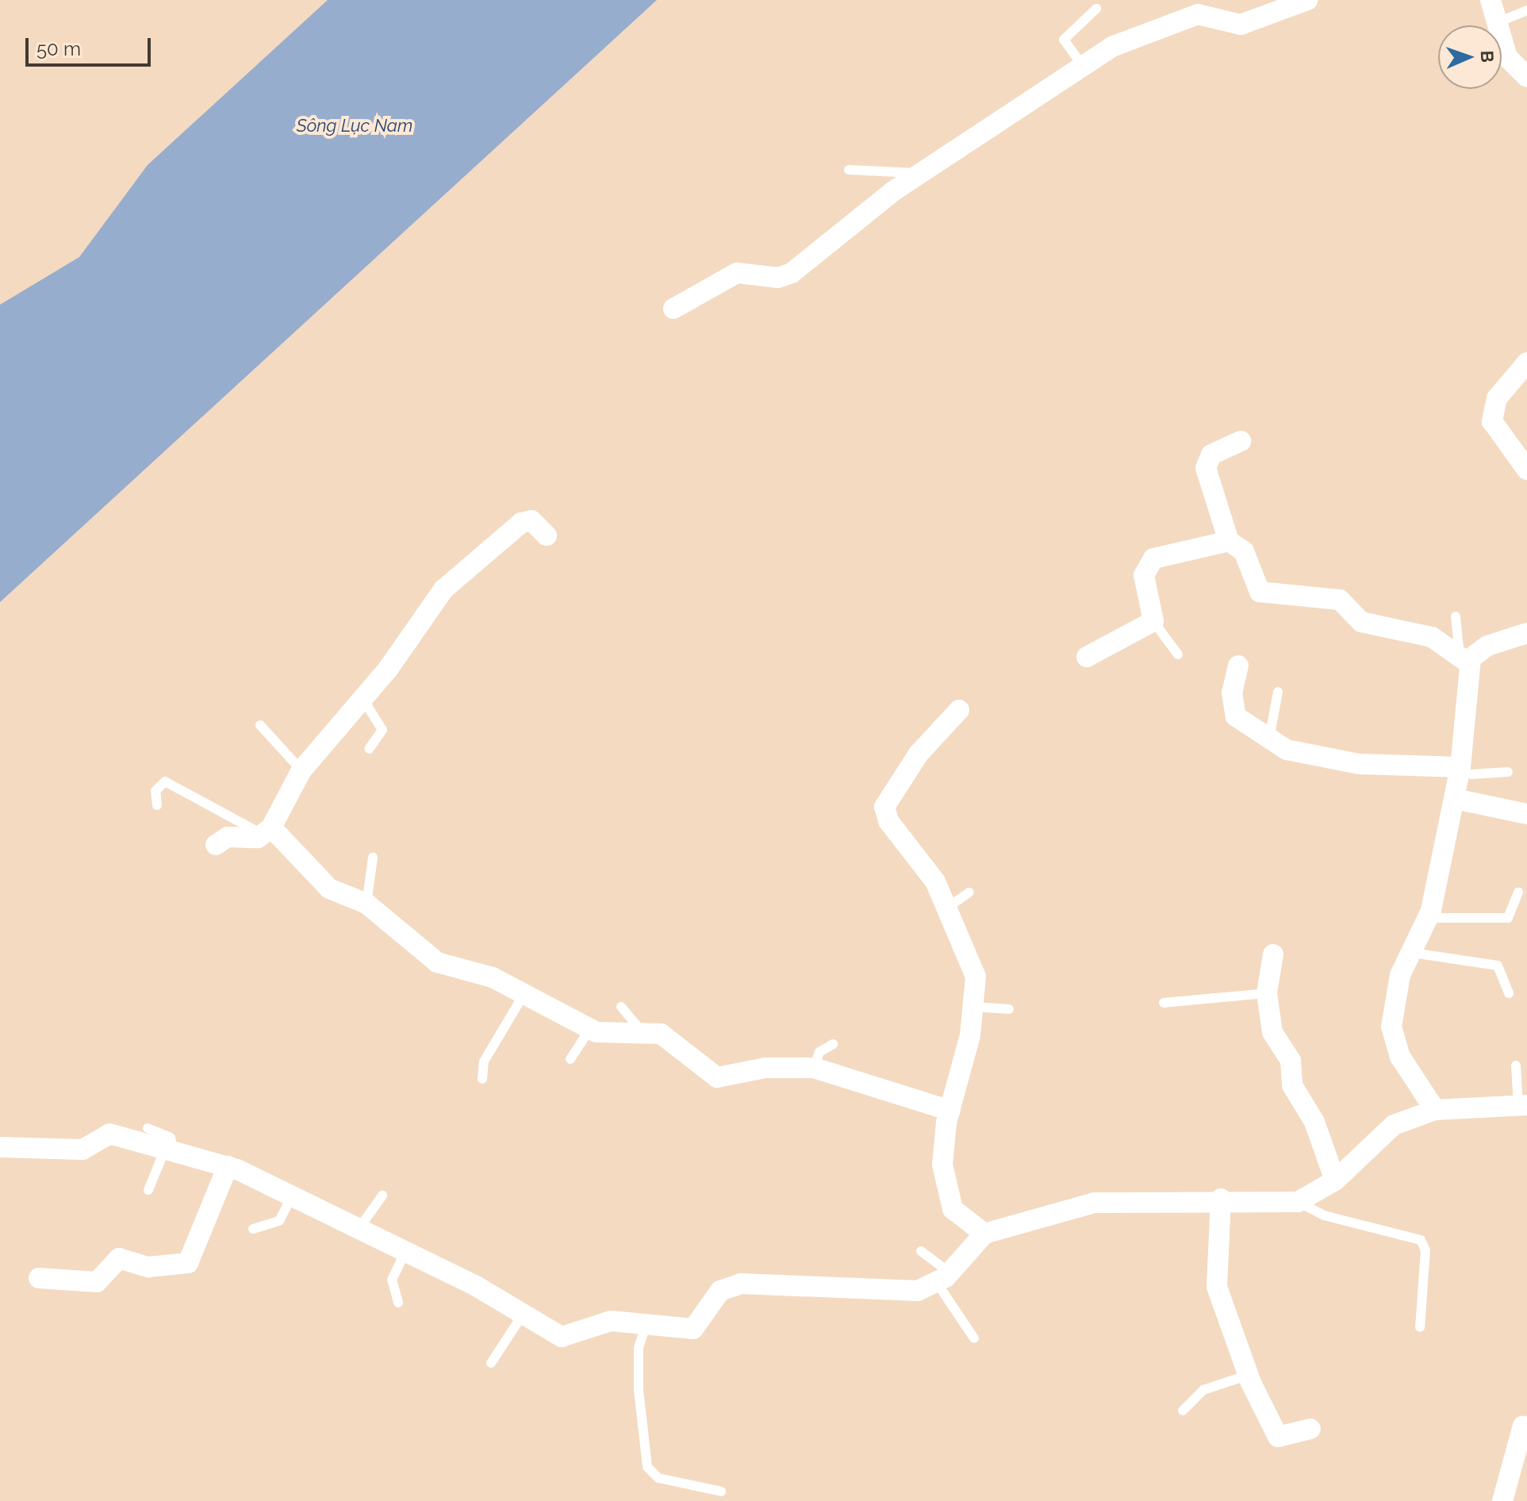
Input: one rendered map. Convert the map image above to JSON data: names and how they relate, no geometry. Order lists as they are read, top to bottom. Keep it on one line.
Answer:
{"water":["Sông Lục Nam"],"scale_bar":"50 m","north":"right"}
